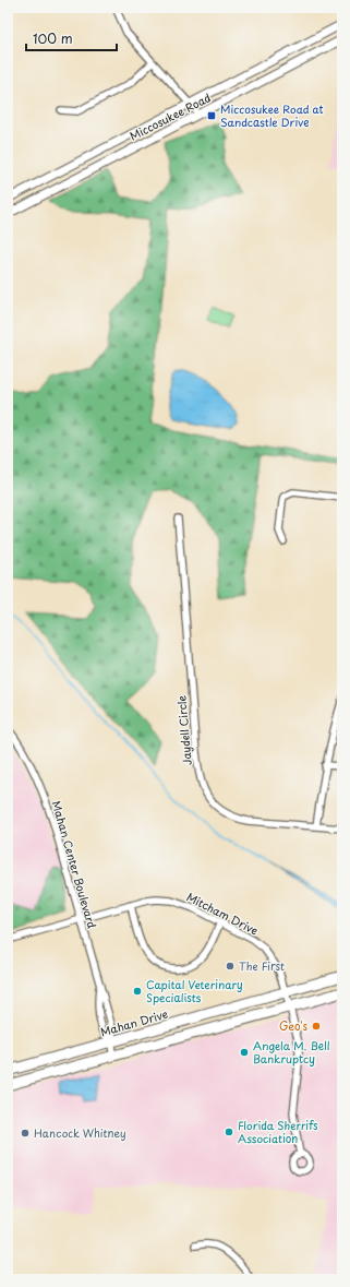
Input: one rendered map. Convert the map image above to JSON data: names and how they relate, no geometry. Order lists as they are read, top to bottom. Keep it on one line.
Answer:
{"streets":{"main road":["Mahan Drive"],"street":["Miccosukee Road","Jaydell Circle","Mahan Center Boulevard","Mitcham Drive"]},"crossings":[["Mahan Center Boulevard","Mitcham Drive"],["Mahan Center Boulevard","Mahan Drive"],["Mitcham Drive","Mahan Drive"]],"places":{"transit":["Miccosukee Road at Sandcastle Drive"],"other":["The First","Capital Veterinary Specialists","Geo's","Angela M. Bell Bankruptcy","Florida Sherrifs Association","Hancock Whitney"]},"scale_bar":"100 m"}
